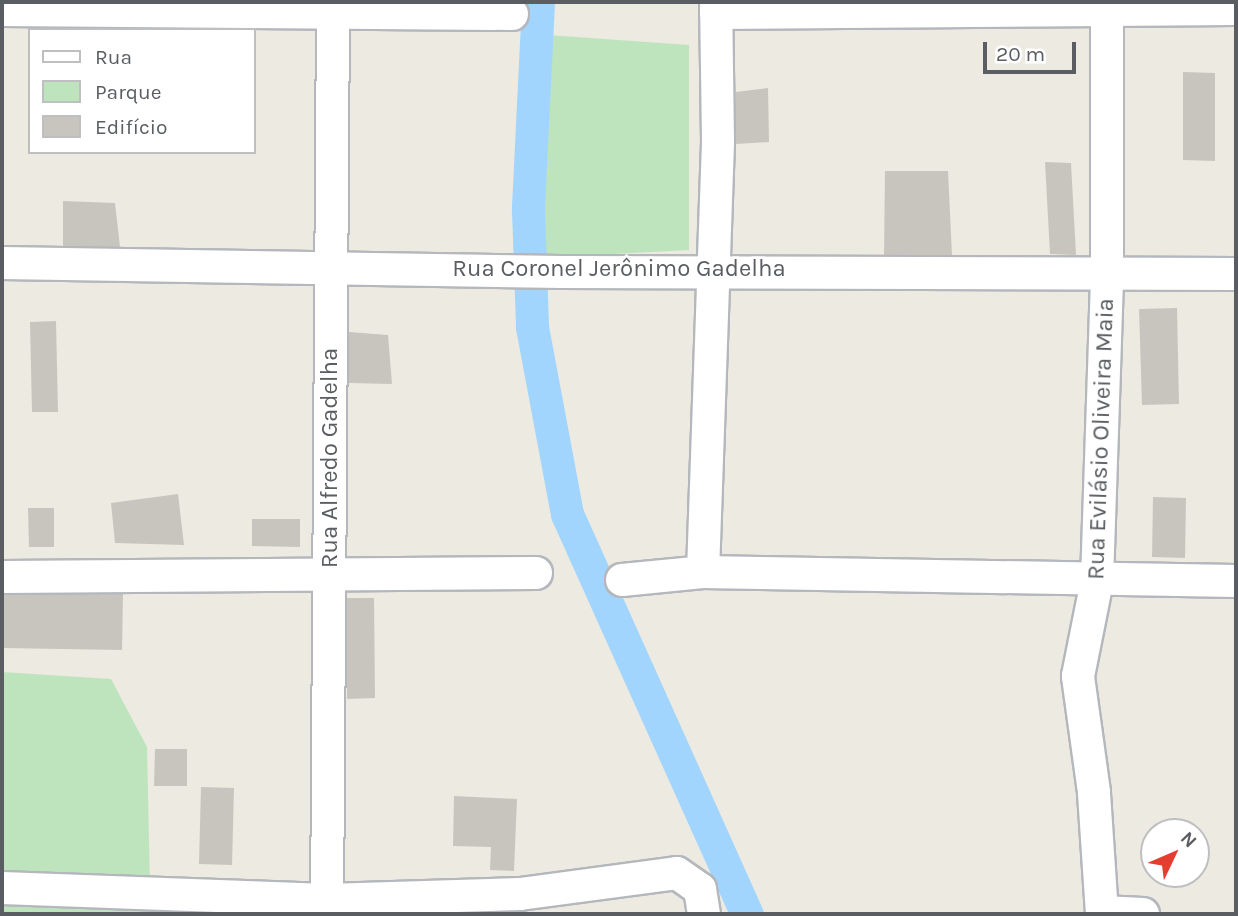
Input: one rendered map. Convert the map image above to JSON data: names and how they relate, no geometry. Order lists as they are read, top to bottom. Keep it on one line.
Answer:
{"streets":{"street":["Rua Coronel Jerônimo Gadelha","Rua Evilásio Oliveira Maia","Rua Alfredo Gadelha"]},"crossings":[["Rua Coronel Jerônimo Gadelha","Rua Evilásio Oliveira Maia"],["Rua Coronel Jerônimo Gadelha","Rua Alfredo Gadelha"]],"legend":["Rua","Parque","Edifício"],"scale_bar":"20 m","north":"top right"}
